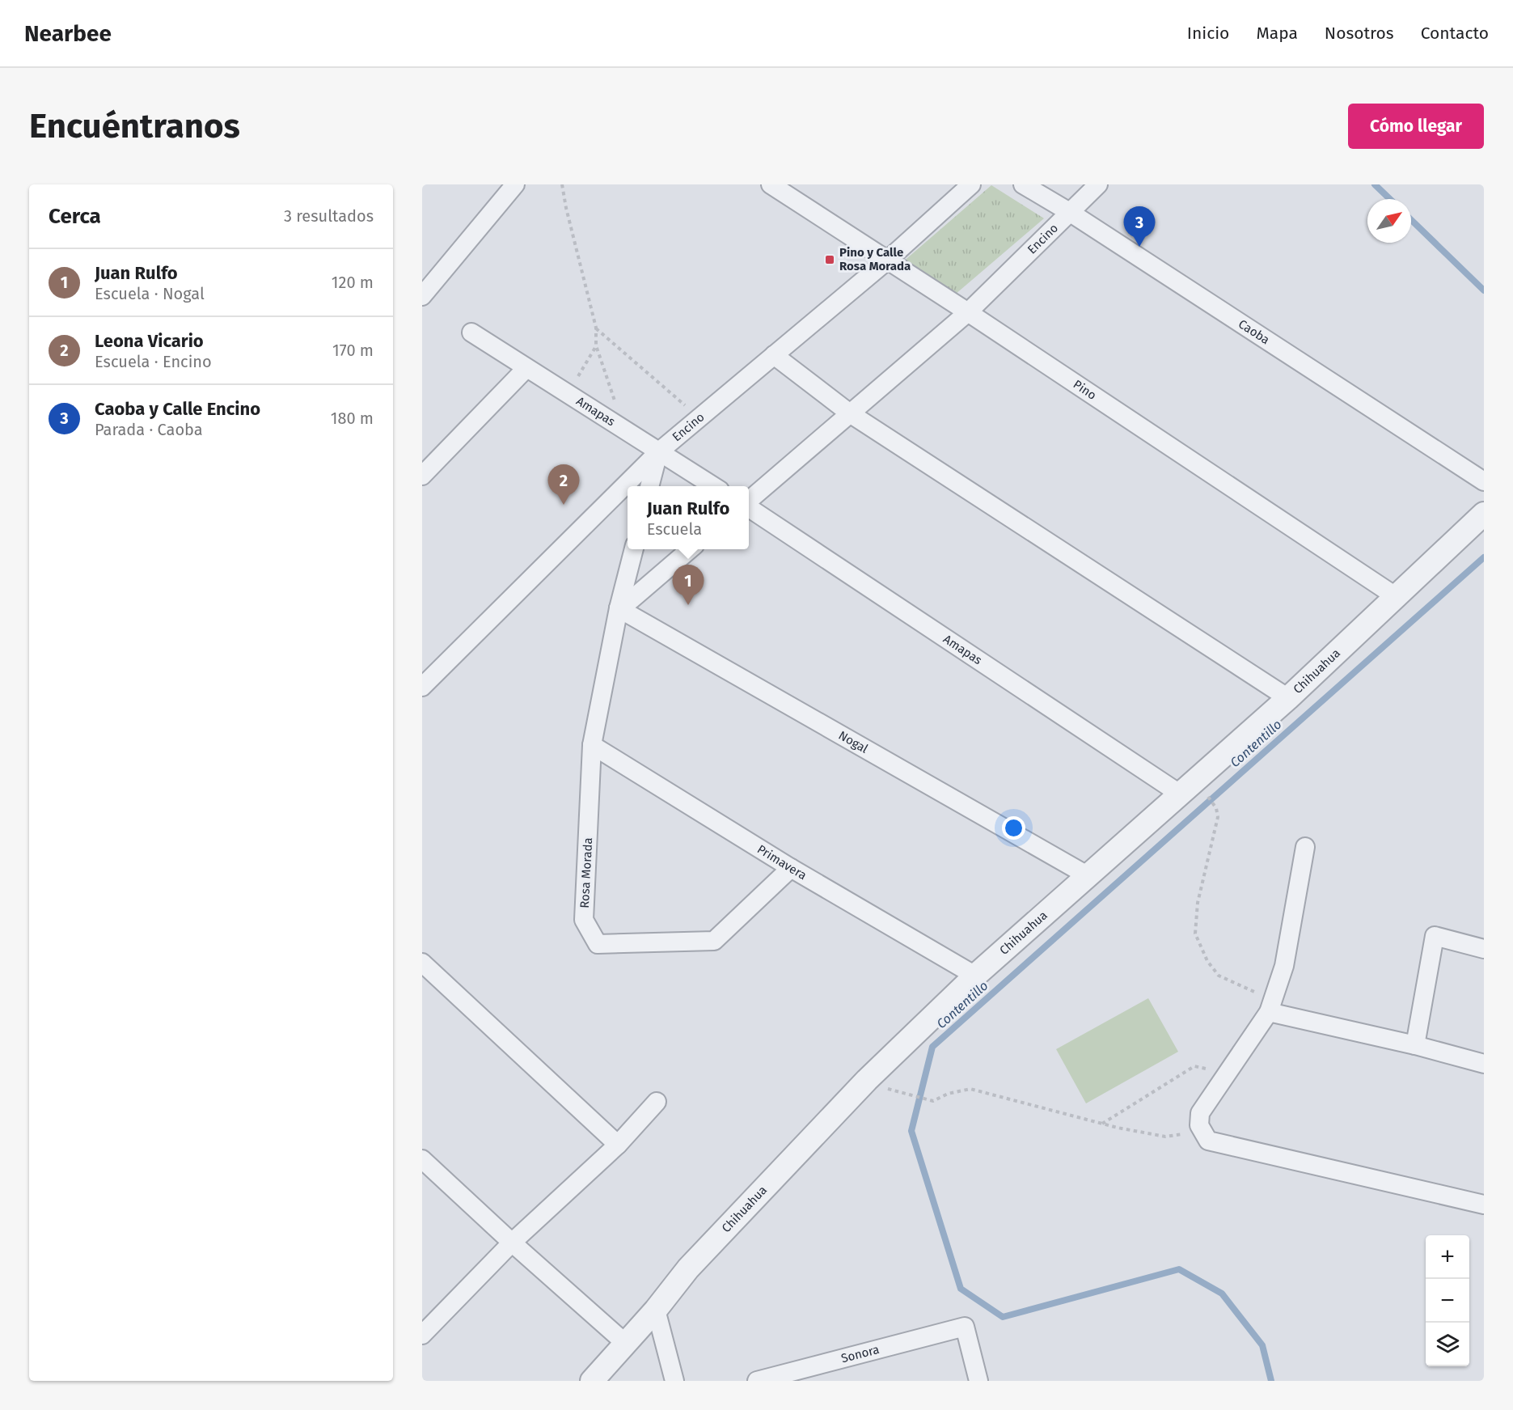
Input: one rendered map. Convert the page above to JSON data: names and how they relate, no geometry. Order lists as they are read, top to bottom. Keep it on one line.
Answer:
{"streets":{"street":["Encino","Caoba","Pino","Amapas","Chihuahua","Nogal","Primavera","Rosa Morada","Sonora"]},"crossings":[["Encino","Caoba"],["Encino","Pino"],["Encino","Amapas"],["Pino","Chihuahua"],["Amapas","Chihuahua"],["Chihuahua","Nogal"],["Chihuahua","Primavera"],["Nogal","Rosa Morada"],["Primavera","Rosa Morada"]],"water":["Contentillo"],"places":{"transit":["Pino y Calle Rosa Morada"]},"north":"top right","page":{"header":"Nearbee","nav":["Inicio","Mapa","Nosotros","Contacto"],"buttons":"Cómo llegar","title":"Encuéntranos","heading":["Cerca","3 resultados"],"pins":["3","2","1"],"list":[{"mark":"1","name":"Juan Rulfo","note":"Escuela · Nogal","value":"120 m"},{"mark":"2","name":"Leona Vicario","note":"Escuela · Encino","value":"170 m"},{"mark":"3","name":"Caoba y Calle Encino","note":"Parada · Caoba","value":"180 m"}],"popup":["Juan Rulfo","Escuela"],"map_buttons":["+","−"]}}
